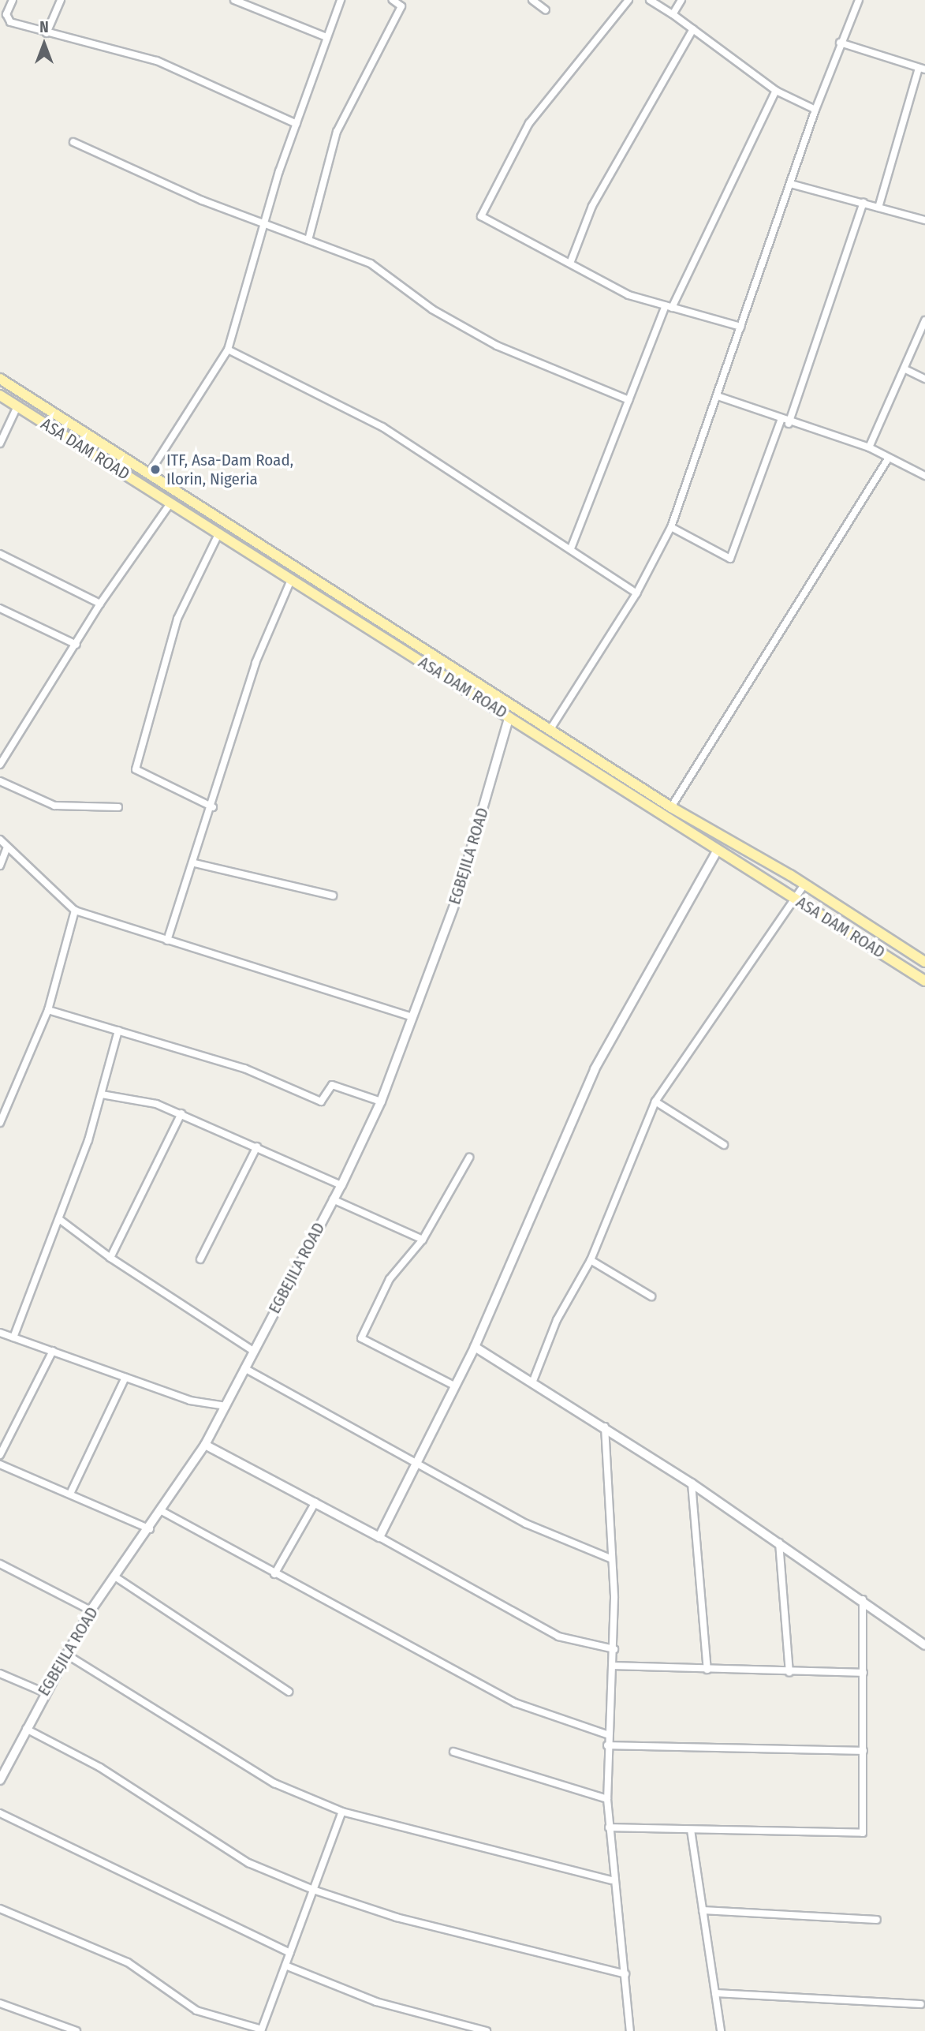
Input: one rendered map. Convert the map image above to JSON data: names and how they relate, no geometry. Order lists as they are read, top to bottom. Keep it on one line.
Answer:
{"streets":{"main road":["ASA DAM ROAD"],"street":["EGBEJILA ROAD"]},"crossings":[["ASA DAM ROAD","EGBEJILA ROAD"]],"places":["ITF, Asa-Dam Road, Ilorin, Nigeria"],"north":"top"}
